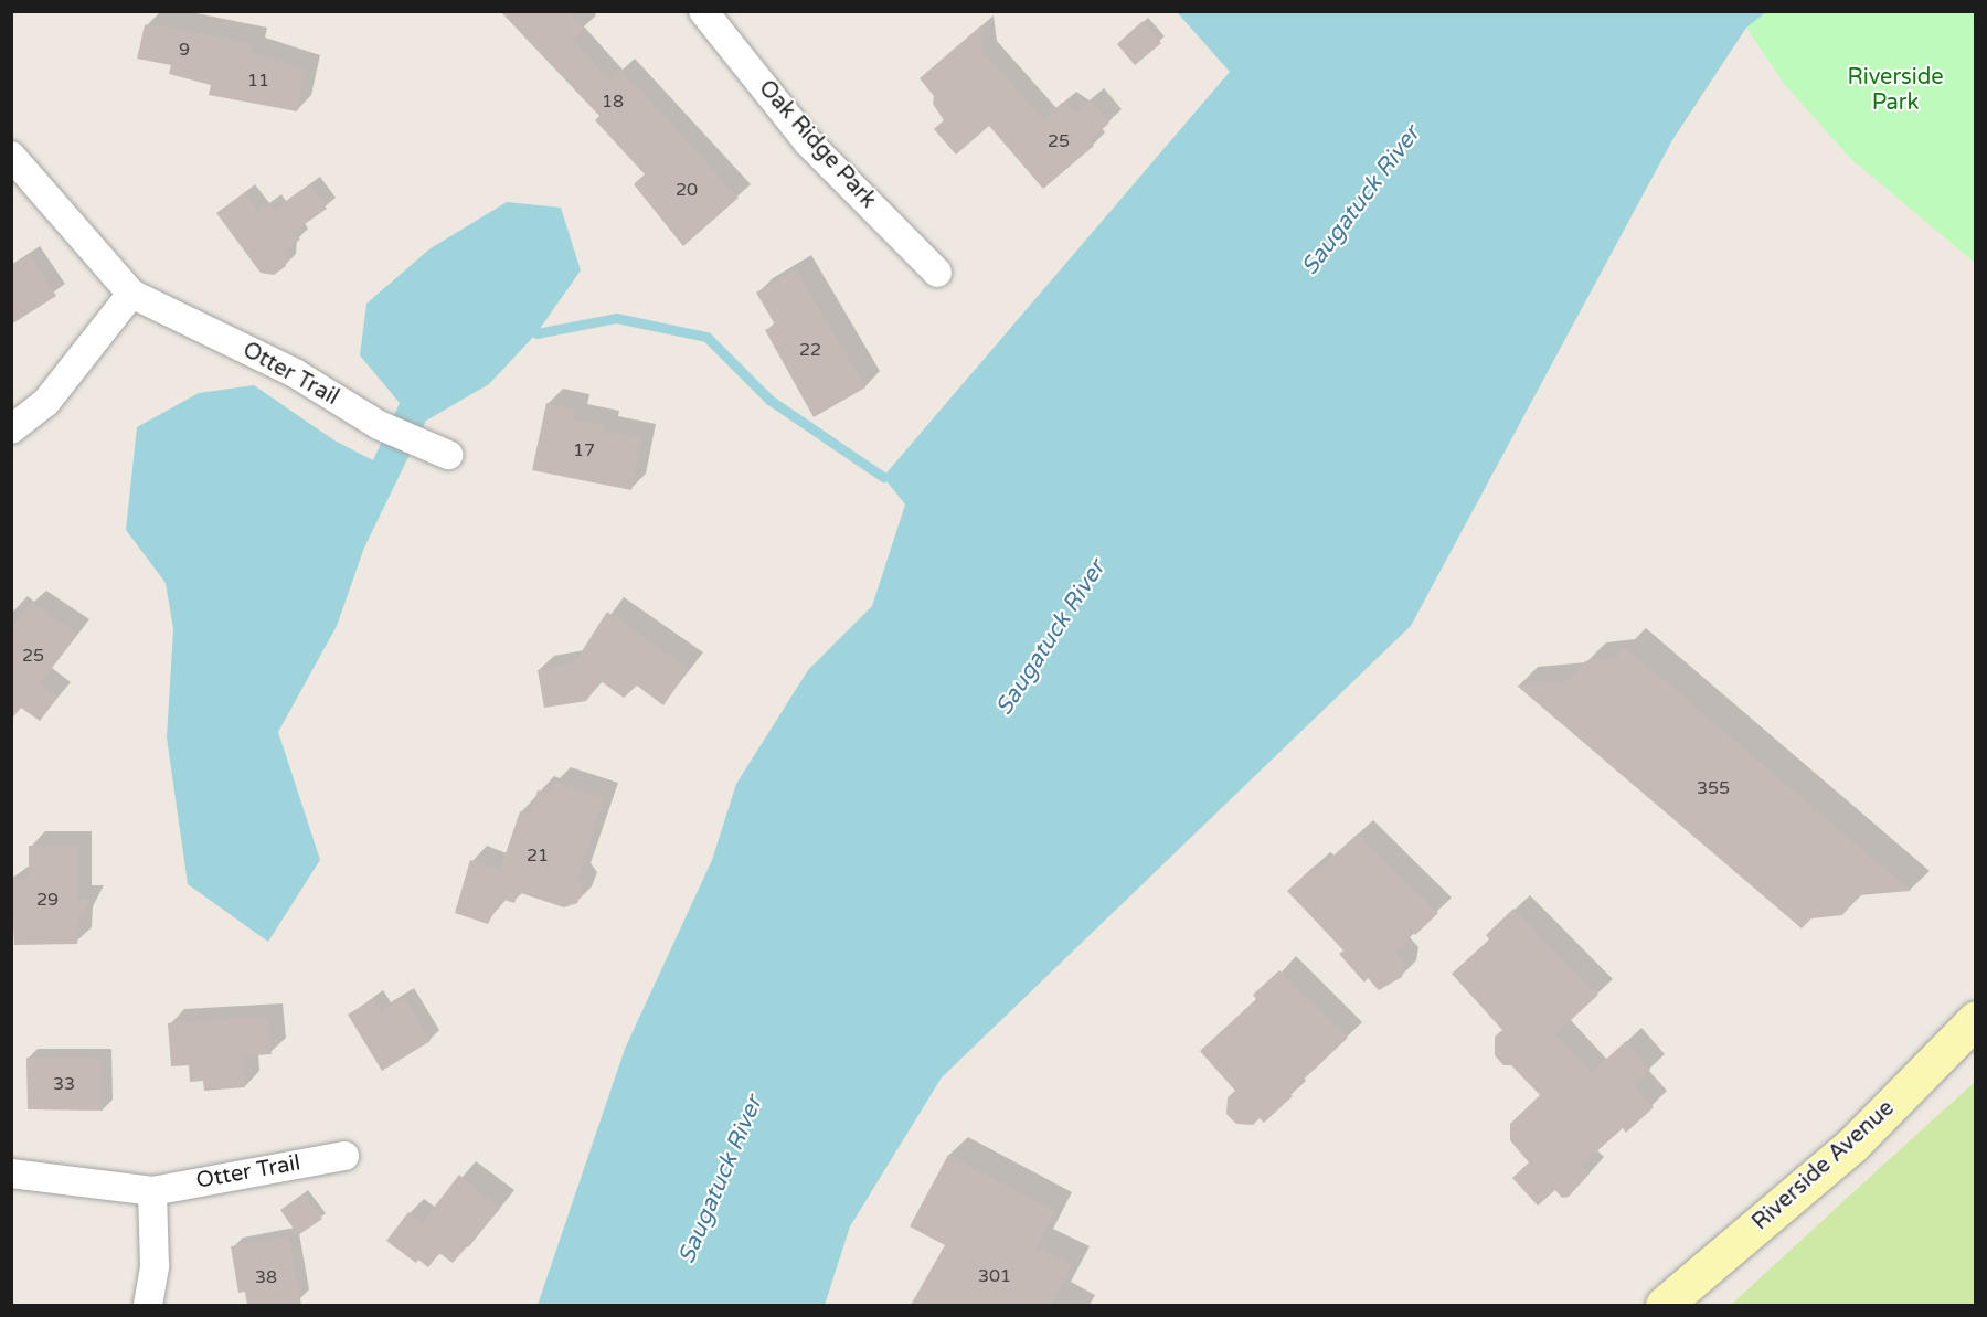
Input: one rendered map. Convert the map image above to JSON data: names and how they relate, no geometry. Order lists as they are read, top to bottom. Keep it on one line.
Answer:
{"streets":{"main road":["Riverside Avenue"],"street":["Oak Ridge Park","Otter Trail"]},"water":["Saugatuck River"],"parks":["Riverside Park"],"house_numbers":["9","11","18","25","20","22","17","25","355","21","29","33","301","38"]}
